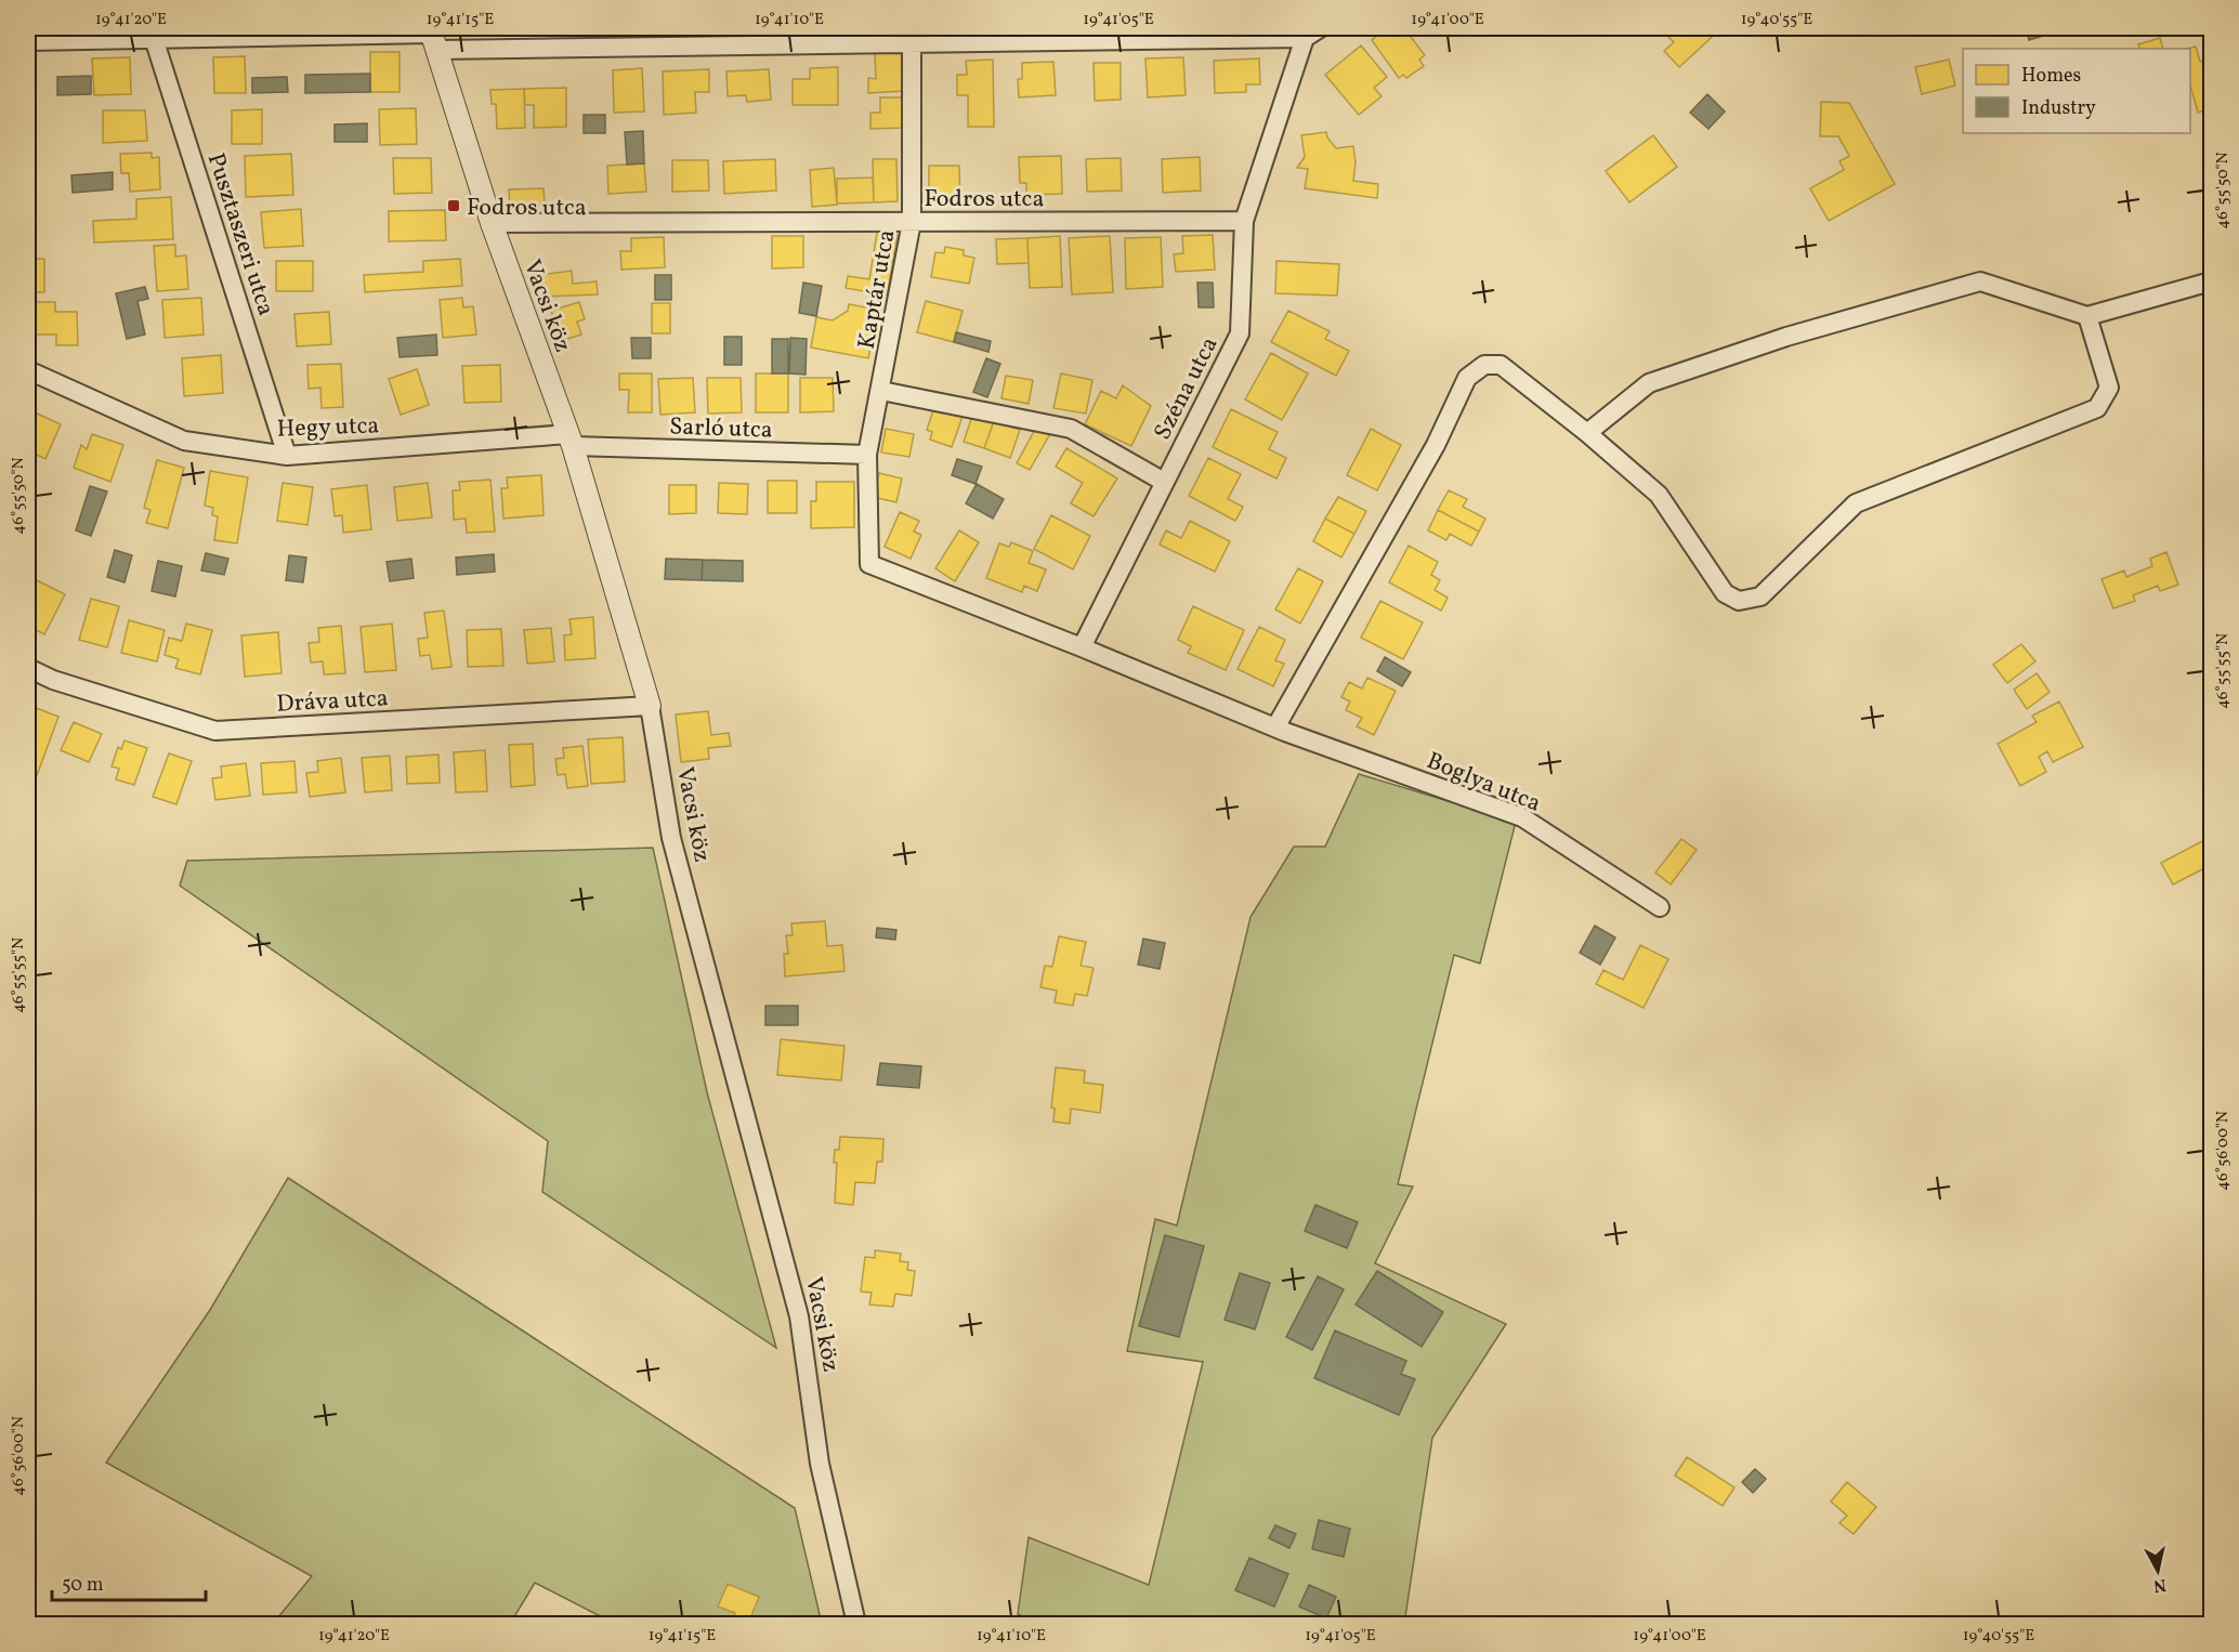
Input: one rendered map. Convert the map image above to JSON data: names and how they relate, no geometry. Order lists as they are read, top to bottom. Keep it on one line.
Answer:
{"streets":{"street":["Fodros utca","Pusztaszeri utca","Kaptár utca","Vacsi köz","Széna utca","Hegy utca","Sarló utca","Dráva utca","Boglya utca"]},"crossings":[["Fodros utca","Kaptár utca"],["Fodros utca","Vacsi köz"],["Fodros utca","Széna utca"],["Pusztaszeri utca","Hegy utca"],["Kaptár utca","Széna utca"],["Kaptár utca","Sarló utca"],["Kaptár utca","Boglya utca"],["Vacsi köz","Hegy utca"],["Vacsi köz","Sarló utca"],["Vacsi köz","Dráva utca"],["Széna utca","Boglya utca"],["Hegy utca","Sarló utca"]],"places":{"transit":["Fodros utca"]},"legend":["Homes","Industry"],"scale_bar":"50 m","north":"bottom","coordinates":["19°41'20\"E","19°41'15\"E","19°41'10\"E","19°41'05\"E","19°41'00\"E","19°40'55\"E","46°55'50\"N","46°55'55\"N","46°56'00\"N"]}
